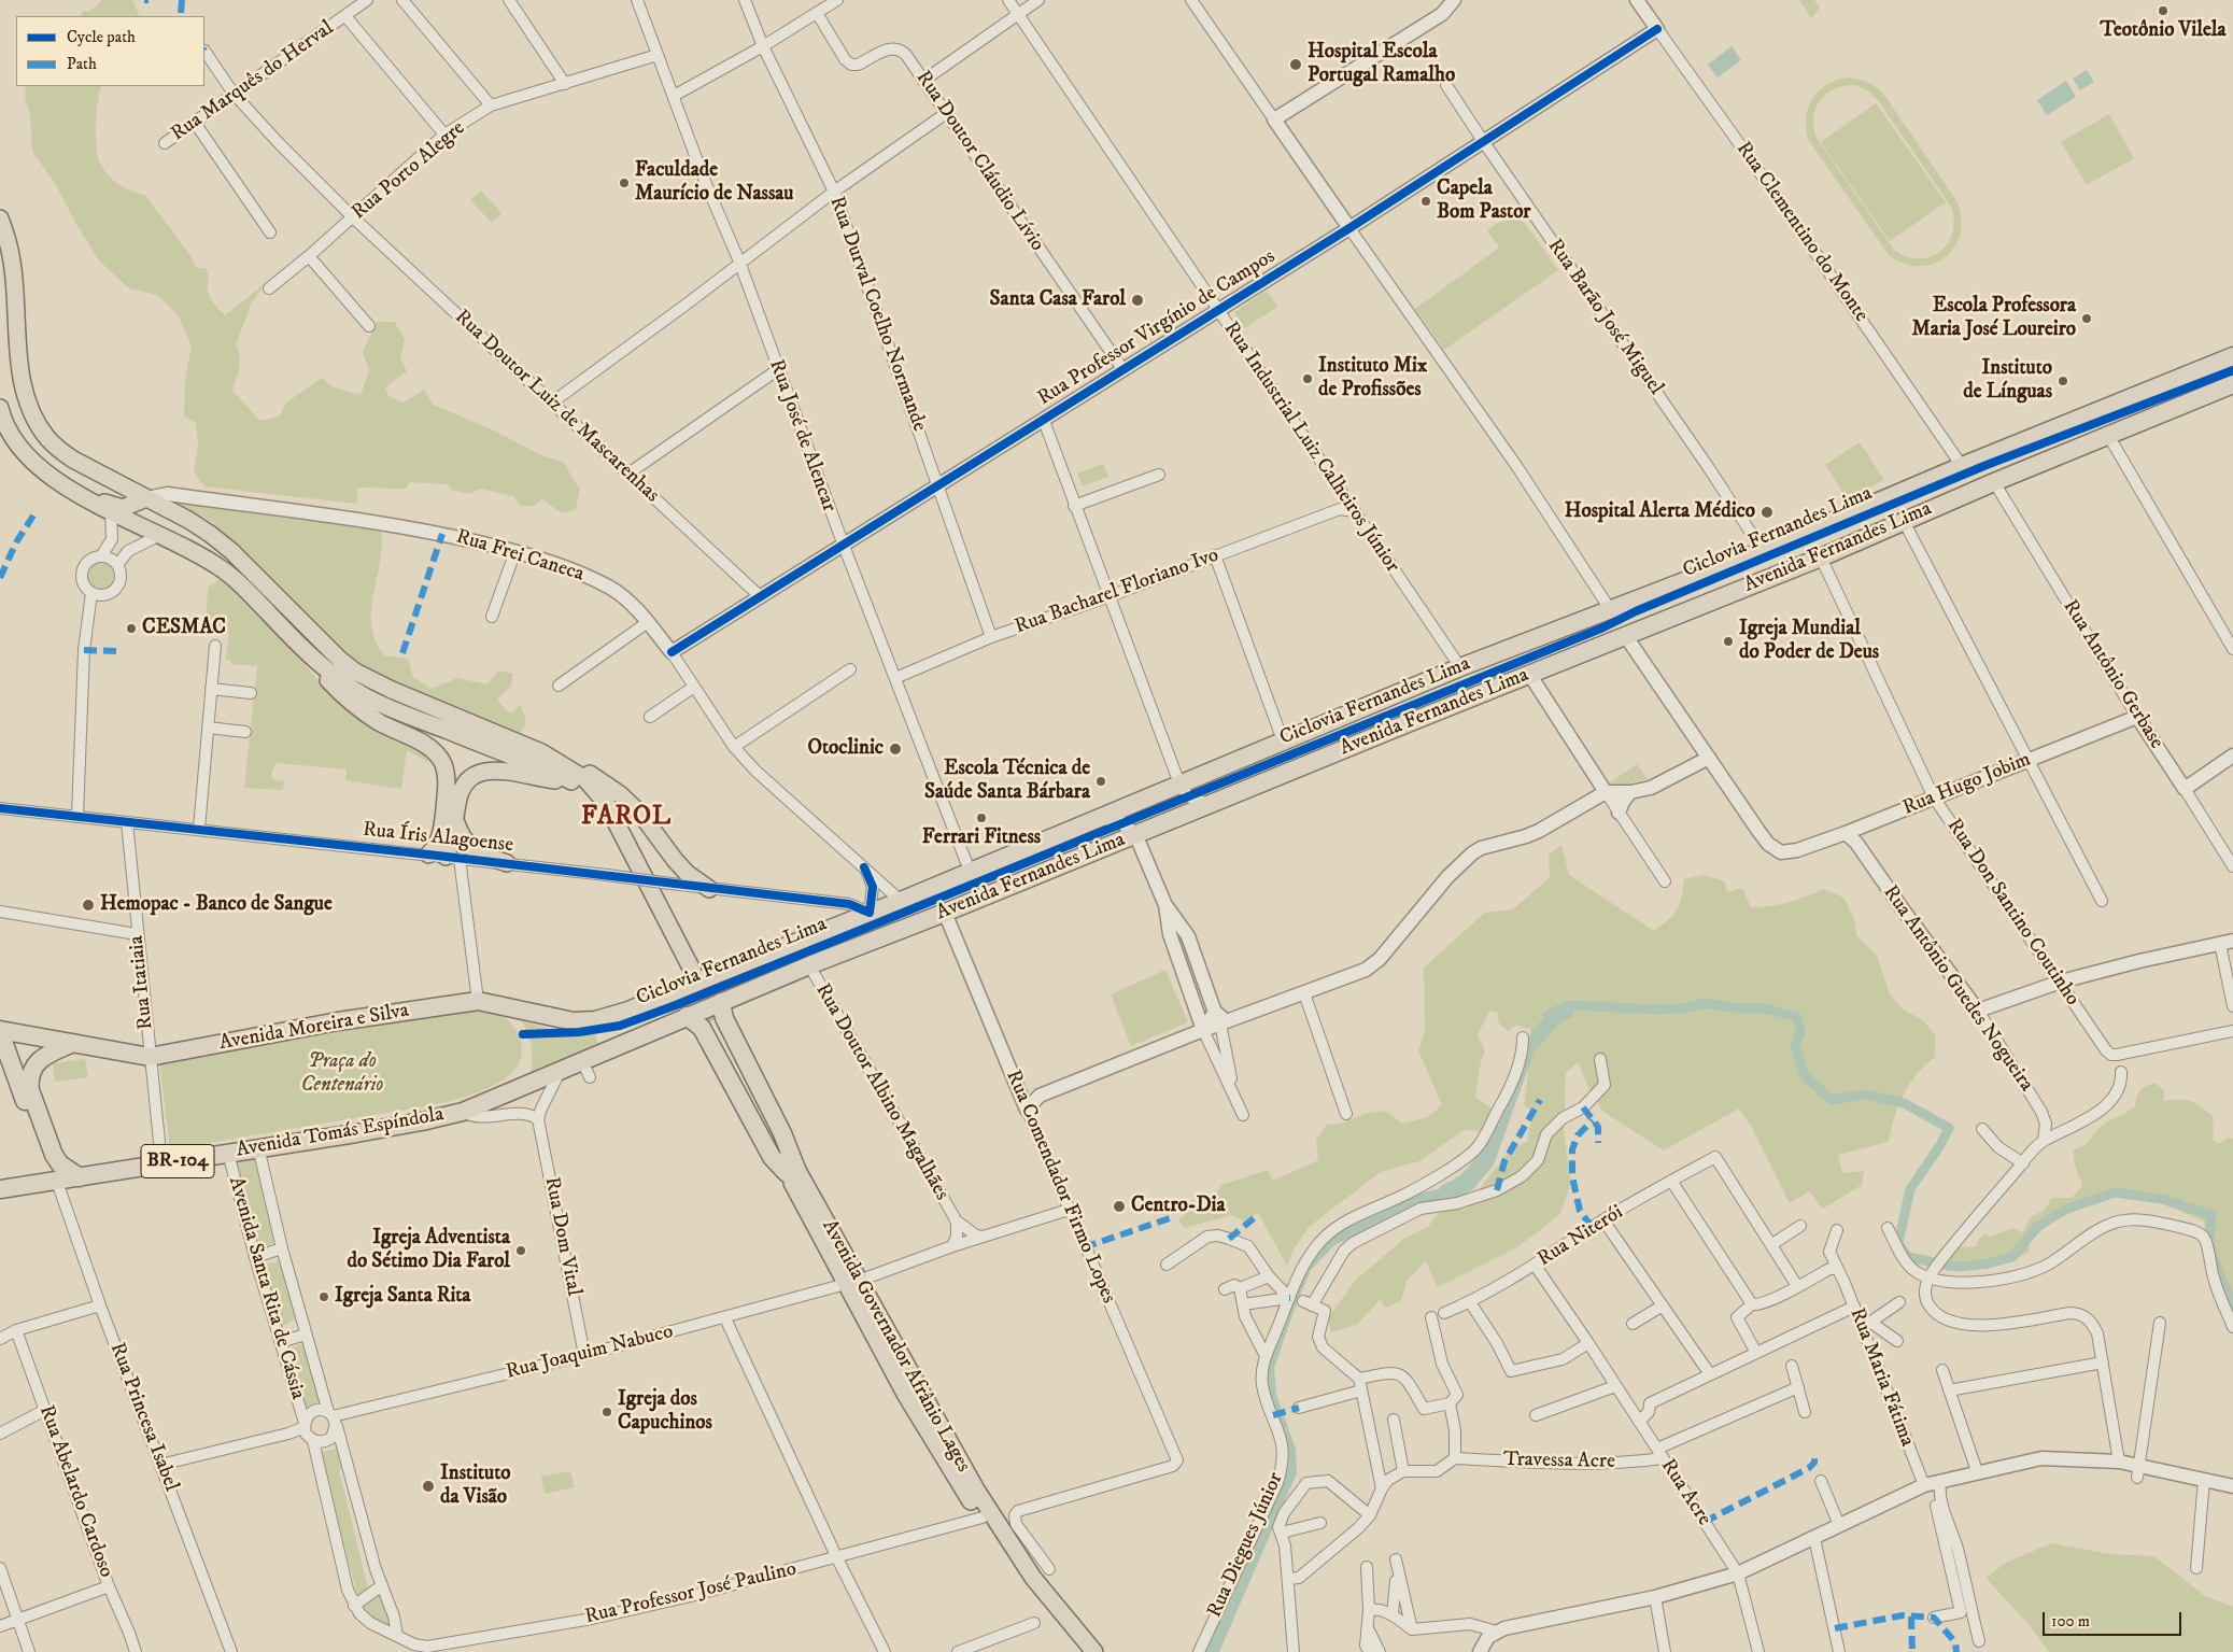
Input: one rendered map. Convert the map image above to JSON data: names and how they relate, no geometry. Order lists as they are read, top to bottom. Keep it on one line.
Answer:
{"streets":{"highway":["Avenida Fernandes Lima","Avenida Moreira e Silva","Avenida Tomás Espíndola","BR-104"],"main road":["Avenida Governador Afrânio Lages"],"street":["Rua Marquês do Herval","Rua Doutor Cláudio Lívio","Rua Porto Alegre","Rua Clementino do Monte","Rua Durval Coelho Normande","Rua Barão José Miguel","Rua Professor Virgínio de Campos","Rua Doutor Luiz de Mascarenhas","Rua José de Alencar","Rua Industrial Luiz Calheiros Júnior","Rua Frei Caneca","Rua Bacharel Floriano Ivo","Rua Antônio Gerbase","Rua Hugo Jobim","Rua Íris Alagoense","Rua Don Santino Coutinho","Rua Itatiaia","Rua Antônio Guedes Nogueira","Rua Doutor Albino Magalhães","Rua Comendador Firmo Lopes","Rua Dom Vital","Rua Niterói","Avenida Santa Rita de Cássia","Rua Joaquim Nabuco","Rua Maria Fátima","Rua Princesa Isabel","Travessa Acre","Rua Abelardo Cardoso","Rua Acre","Rua Diegues Júnior","Rua Professor José Paulino"],"cycle path":["Ciclovia Fernandes Lima"]},"crossings":[["Rua Marquês do Herval","Rua Doutor Luiz de Mascarenhas"],["Rua Doutor Cláudio Lívio","Rua Professor Virgínio de Campos"],["Rua Porto Alegre","Rua Doutor Luiz de Mascarenhas"],["Rua Porto Alegre","Rua José de Alencar"],["Rua Clementino do Monte","Rua Professor Virgínio de Campos"],["Rua Clementino do Monte","Avenida Fernandes Lima"],["Rua Durval Coelho Normande","Rua Professor Virgínio de Campos"],["Rua Durval Coelho Normande","Rua Bacharel Floriano Ivo"],["Rua Barão José Miguel","Rua Professor Virgínio de Campos"],["Rua Barão José Miguel","Avenida Fernandes Lima"],["Rua Professor Virgínio de Campos","Rua Doutor Luiz de Mascarenhas"],["Rua Professor Virgínio de Campos","Rua José de Alencar"],["Rua Professor Virgínio de Campos","Rua Industrial Luiz Calheiros Júnior"],["Rua Professor Virgínio de Campos","Rua Frei Caneca"],["Rua José de Alencar","Avenida Fernandes Lima"],["Rua José de Alencar","Rua Bacharel Floriano Ivo"],["Rua Industrial Luiz Calheiros Júnior","Avenida Fernandes Lima"],["Rua Industrial Luiz Calheiros Júnior","Rua Bacharel Floriano Ivo"],["Avenida Fernandes Lima","Rua Frei Caneca"],["Avenida Fernandes Lima","Rua Antônio Gerbase"],["Avenida Fernandes Lima","Rua Íris Alagoense"],["Avenida Fernandes Lima","Rua Don Santino Coutinho"],["Avenida Fernandes Lima","Avenida Moreira e Silva"],["Avenida Fernandes Lima","Rua Doutor Albino Magalhães"],["Avenida Fernandes Lima","Avenida Tomás Espíndola"],["Avenida Fernandes Lima","Rua Comendador Firmo Lopes"],["Rua Antônio Gerbase","Rua Hugo Jobim"],["Rua Hugo Jobim","Rua Don Santino Coutinho"],["Rua Hugo Jobim","Rua Antônio Guedes Nogueira"],["Rua Íris Alagoense","Rua Itatiaia"],["Rua Itatiaia","Avenida Moreira e Silva"],["Rua Doutor Albino Magalhães","Rua Joaquim Nabuco"],["Avenida Tomás Espíndola","Avenida Santa Rita de Cássia"],["Avenida Tomás Espíndola","Rua Princesa Isabel"],["Rua Comendador Firmo Lopes","Rua Joaquim Nabuco"],["Rua Dom Vital","Rua Joaquim Nabuco"],["Rua Niterói","Rua Acre"],["Avenida Santa Rita de Cássia","Rua Joaquim Nabuco"],["Avenida Santa Rita de Cássia","Rua Professor José Paulino"],["Avenida Governador Afrânio Lages","Rua Joaquim Nabuco"],["Avenida Governador Afrânio Lages","Rua Professor José Paulino"],["Travessa Acre","Rua Acre"]],"districts":["FAROL"],"parks":["Praça do Centenário"],"places":["Teotônio Vilela","Hospital Escola Portugal Ramalho","Faculdade Maurício de Nassau","Capela Bom Pastor","Santa Casa Farol","Escola Professora Maria José Loureiro","Instituto Mix de Profissões","Instituto de Línguas","Hospital Alerta Médico","CESMAC","Igreja Mundial do Poder de Deus","Otoclinic","Escola Técnica de Saúde Santa Bárbara","Ferrari Fitness","Hemopac - Banco de Sangue","Centro-Dia","Igreja Adventista do Sétimo Dia Farol","Igreja Santa Rita","Igreja dos Capuchinos","Instituto da Visão"],"legend":["Cycle path","Path"],"scale_bar":"100 m"}
